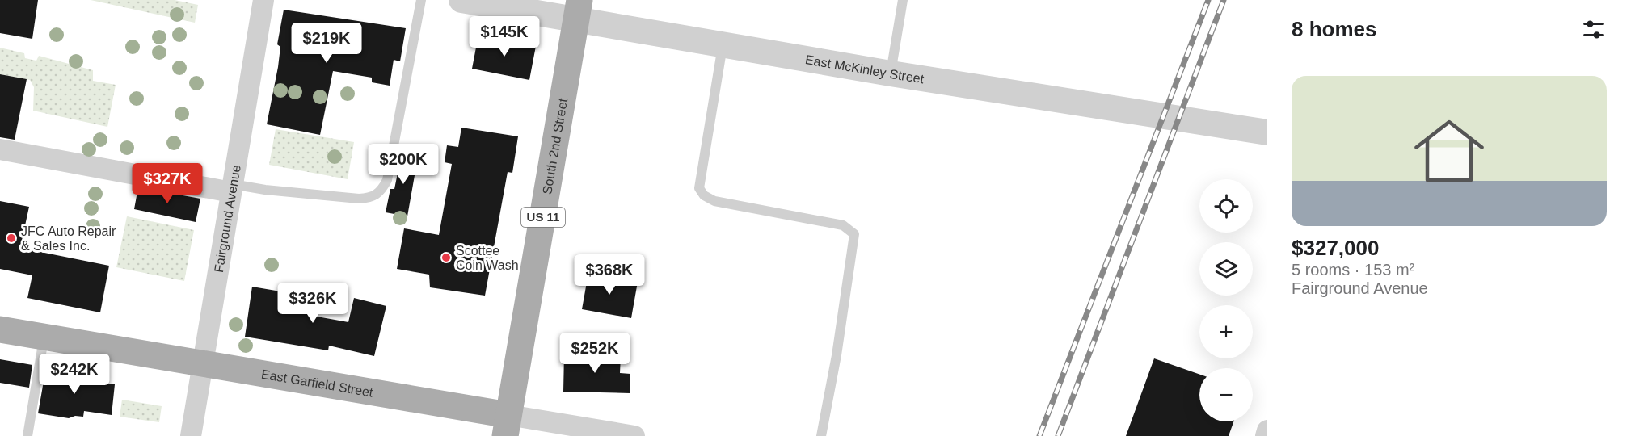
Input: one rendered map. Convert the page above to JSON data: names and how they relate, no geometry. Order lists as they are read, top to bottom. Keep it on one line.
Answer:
{"streets":{"main road":["South 2nd Street","US 11","East Garfield Street"],"street":["East McKinley Street","Fairground Avenue"]},"crossings":[["East McKinley Street","South 2nd Street"],["South 2nd Street","East Garfield Street"],["Fairground Avenue","East Garfield Street"]],"places":["JFC Auto Repair & Sales Inc.","Scottee Coin Wash"],"page":{"heading":"8 homes","price":["$145K","$219K","$200K","$327K","$368K","$326K","$252K","$242K"],"list":[{"name":"$327,000","note":"5 rooms · 153 m² · Fairground Avenue"}],"map_buttons":["+","−"]}}
